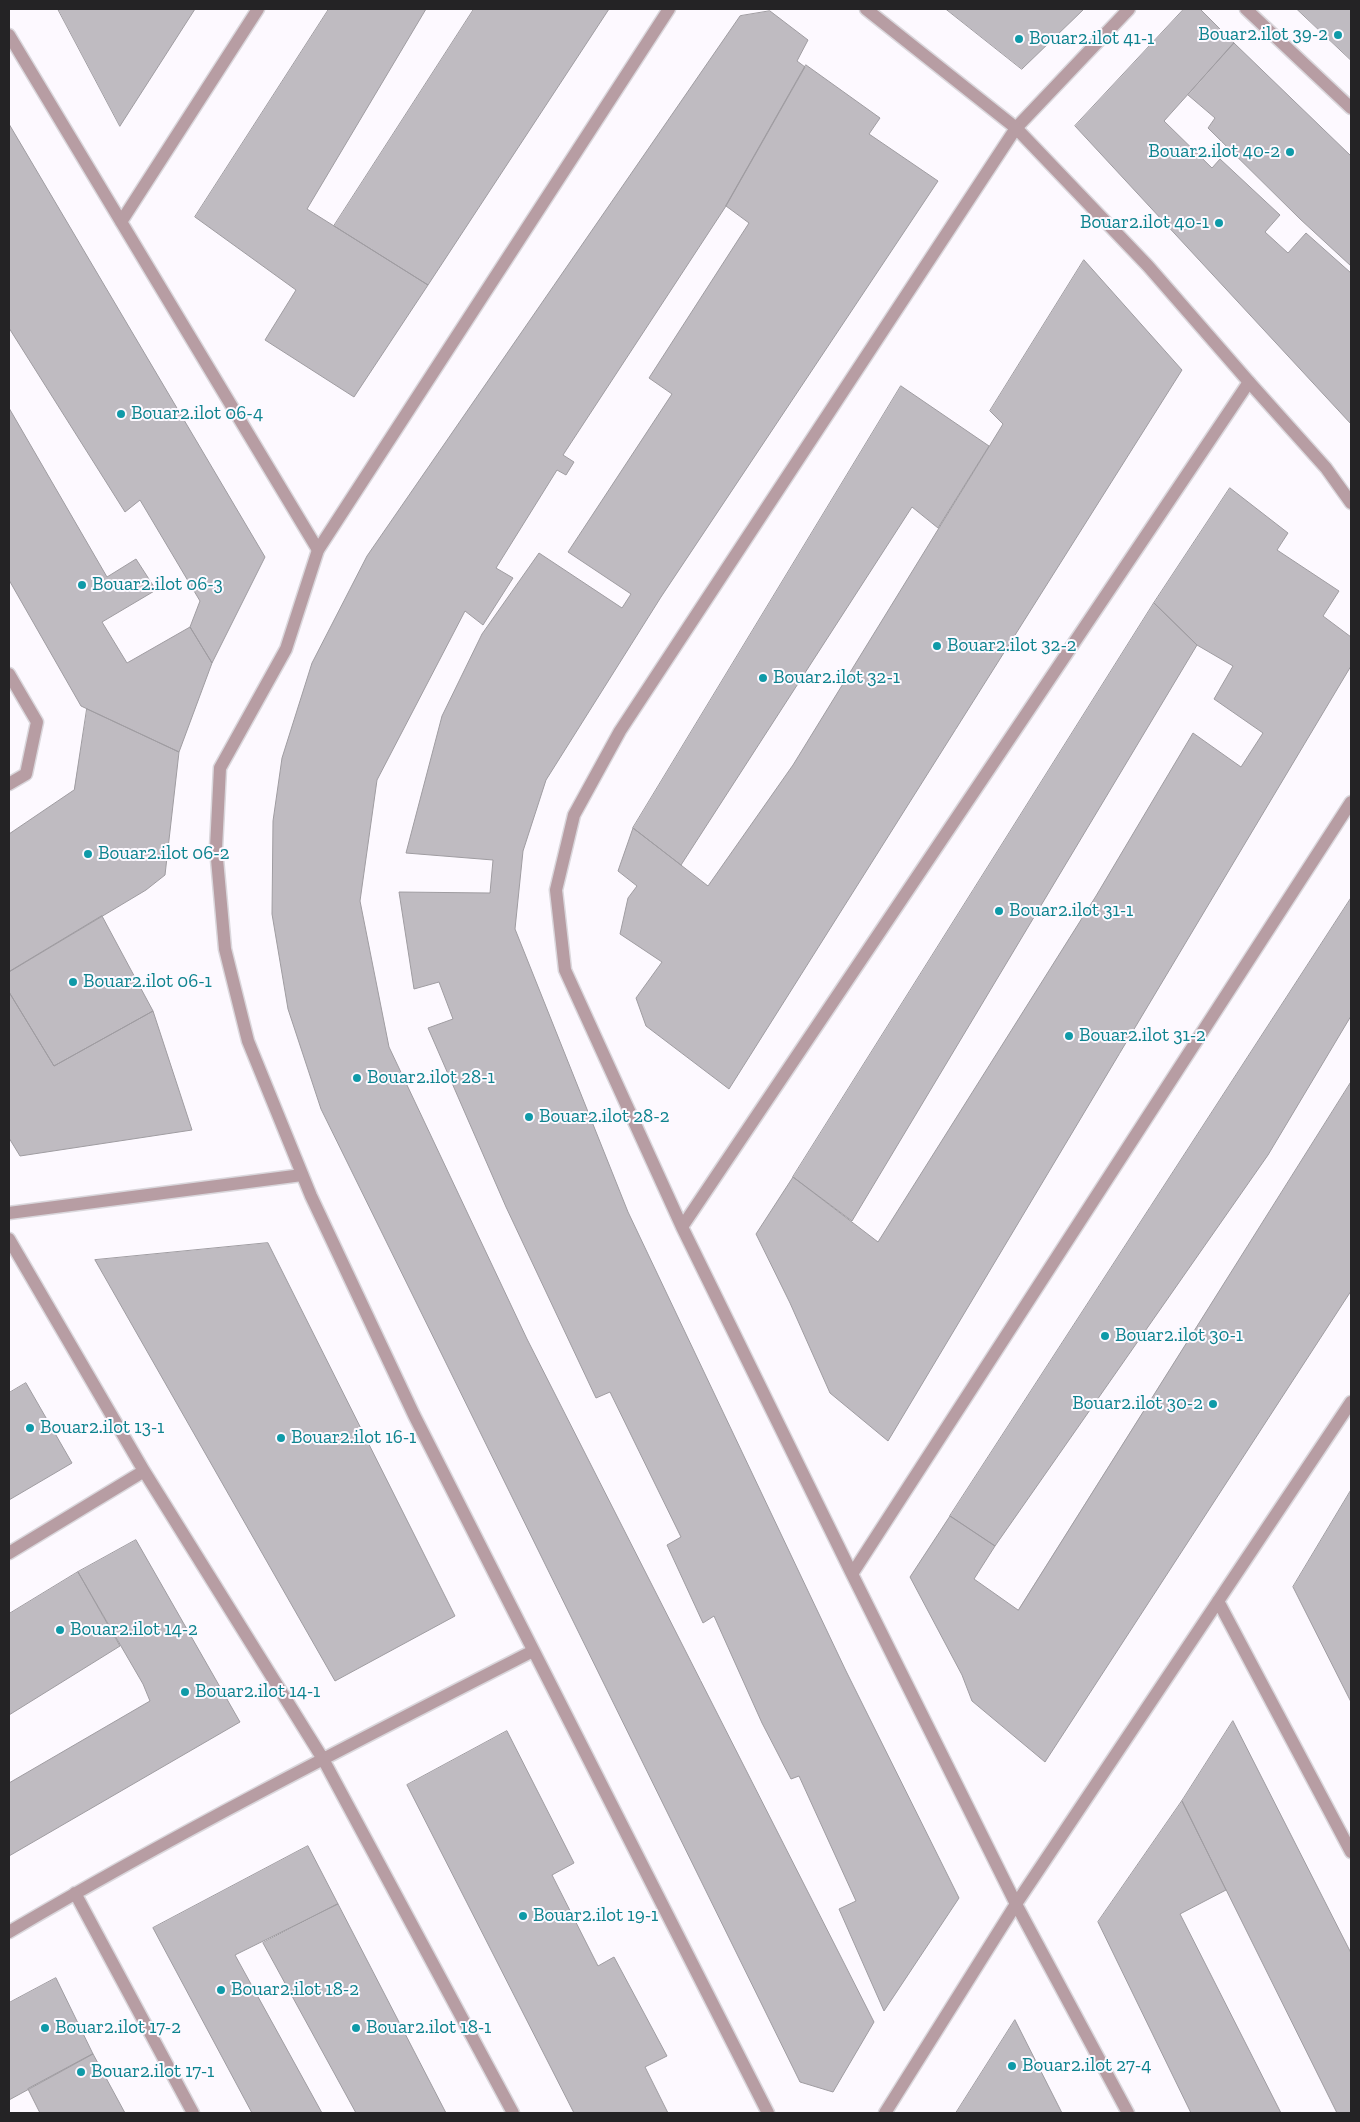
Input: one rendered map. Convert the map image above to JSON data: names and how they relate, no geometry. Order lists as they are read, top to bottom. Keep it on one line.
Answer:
{"places":["Bouar2.ilot 39-2","Bouar2.ilot 41-1","Bouar2.ilot 40-2","Bouar2.ilot 40-1","Bouar2.ilot 06-4","Bouar2.ilot 06-3","Bouar2.ilot 32-2","Bouar2.ilot 32-1","Bouar2.ilot 06-2","Bouar2.ilot 31-1","Bouar2.ilot 06-1","Bouar2.ilot 31-2","Bouar2.ilot 28-1","Bouar2.ilot 28-2","Bouar2.ilot 30-1","Bouar2.ilot 30-2","Bouar2.ilot 13-1","Bouar2.ilot 16-1","Bouar2.ilot 14-2","Bouar2.ilot 14-1","Bouar2.ilot 19-1","Bouar2.ilot 18-2","Bouar2.ilot 17-2","Bouar2.ilot 18-1","Bouar2.ilot 27-4","Bouar2.ilot 17-1"]}
